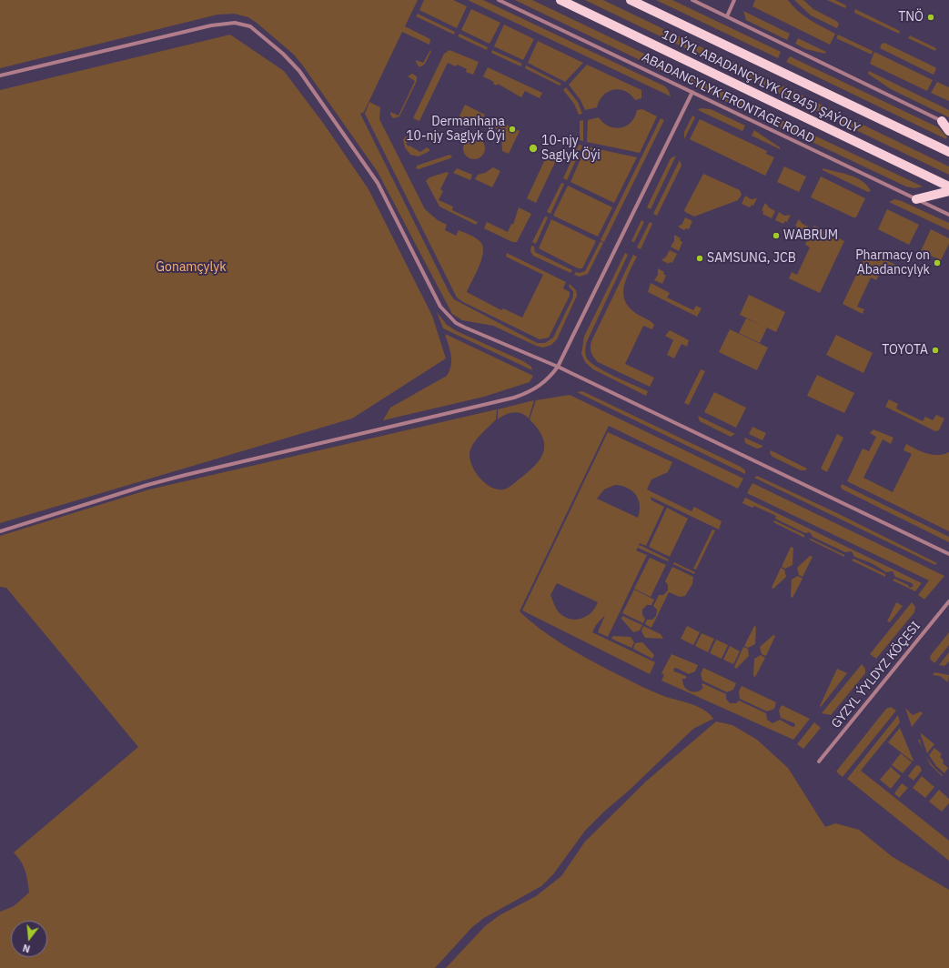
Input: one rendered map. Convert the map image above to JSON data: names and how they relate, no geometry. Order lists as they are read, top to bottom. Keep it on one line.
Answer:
{"streets":{"main road":["10 ÝYL ABADANÇYLYK (1945) ŞAÝOLY"],"street":["ABADANCYLYK FRONTAGE ROAD","GYZYL ÝYLDYZ KÖÇESI"]},"parks":["Gonamçylyk"],"places":["TNÖ","Dermanhana 10-njy Saglyk Öýi","10-njy Saglyk Öýi","WABRUM","SAMSUNG, JCB","Pharmacy on Abadancylyk","TOYOTA"],"north":"bottom"}
